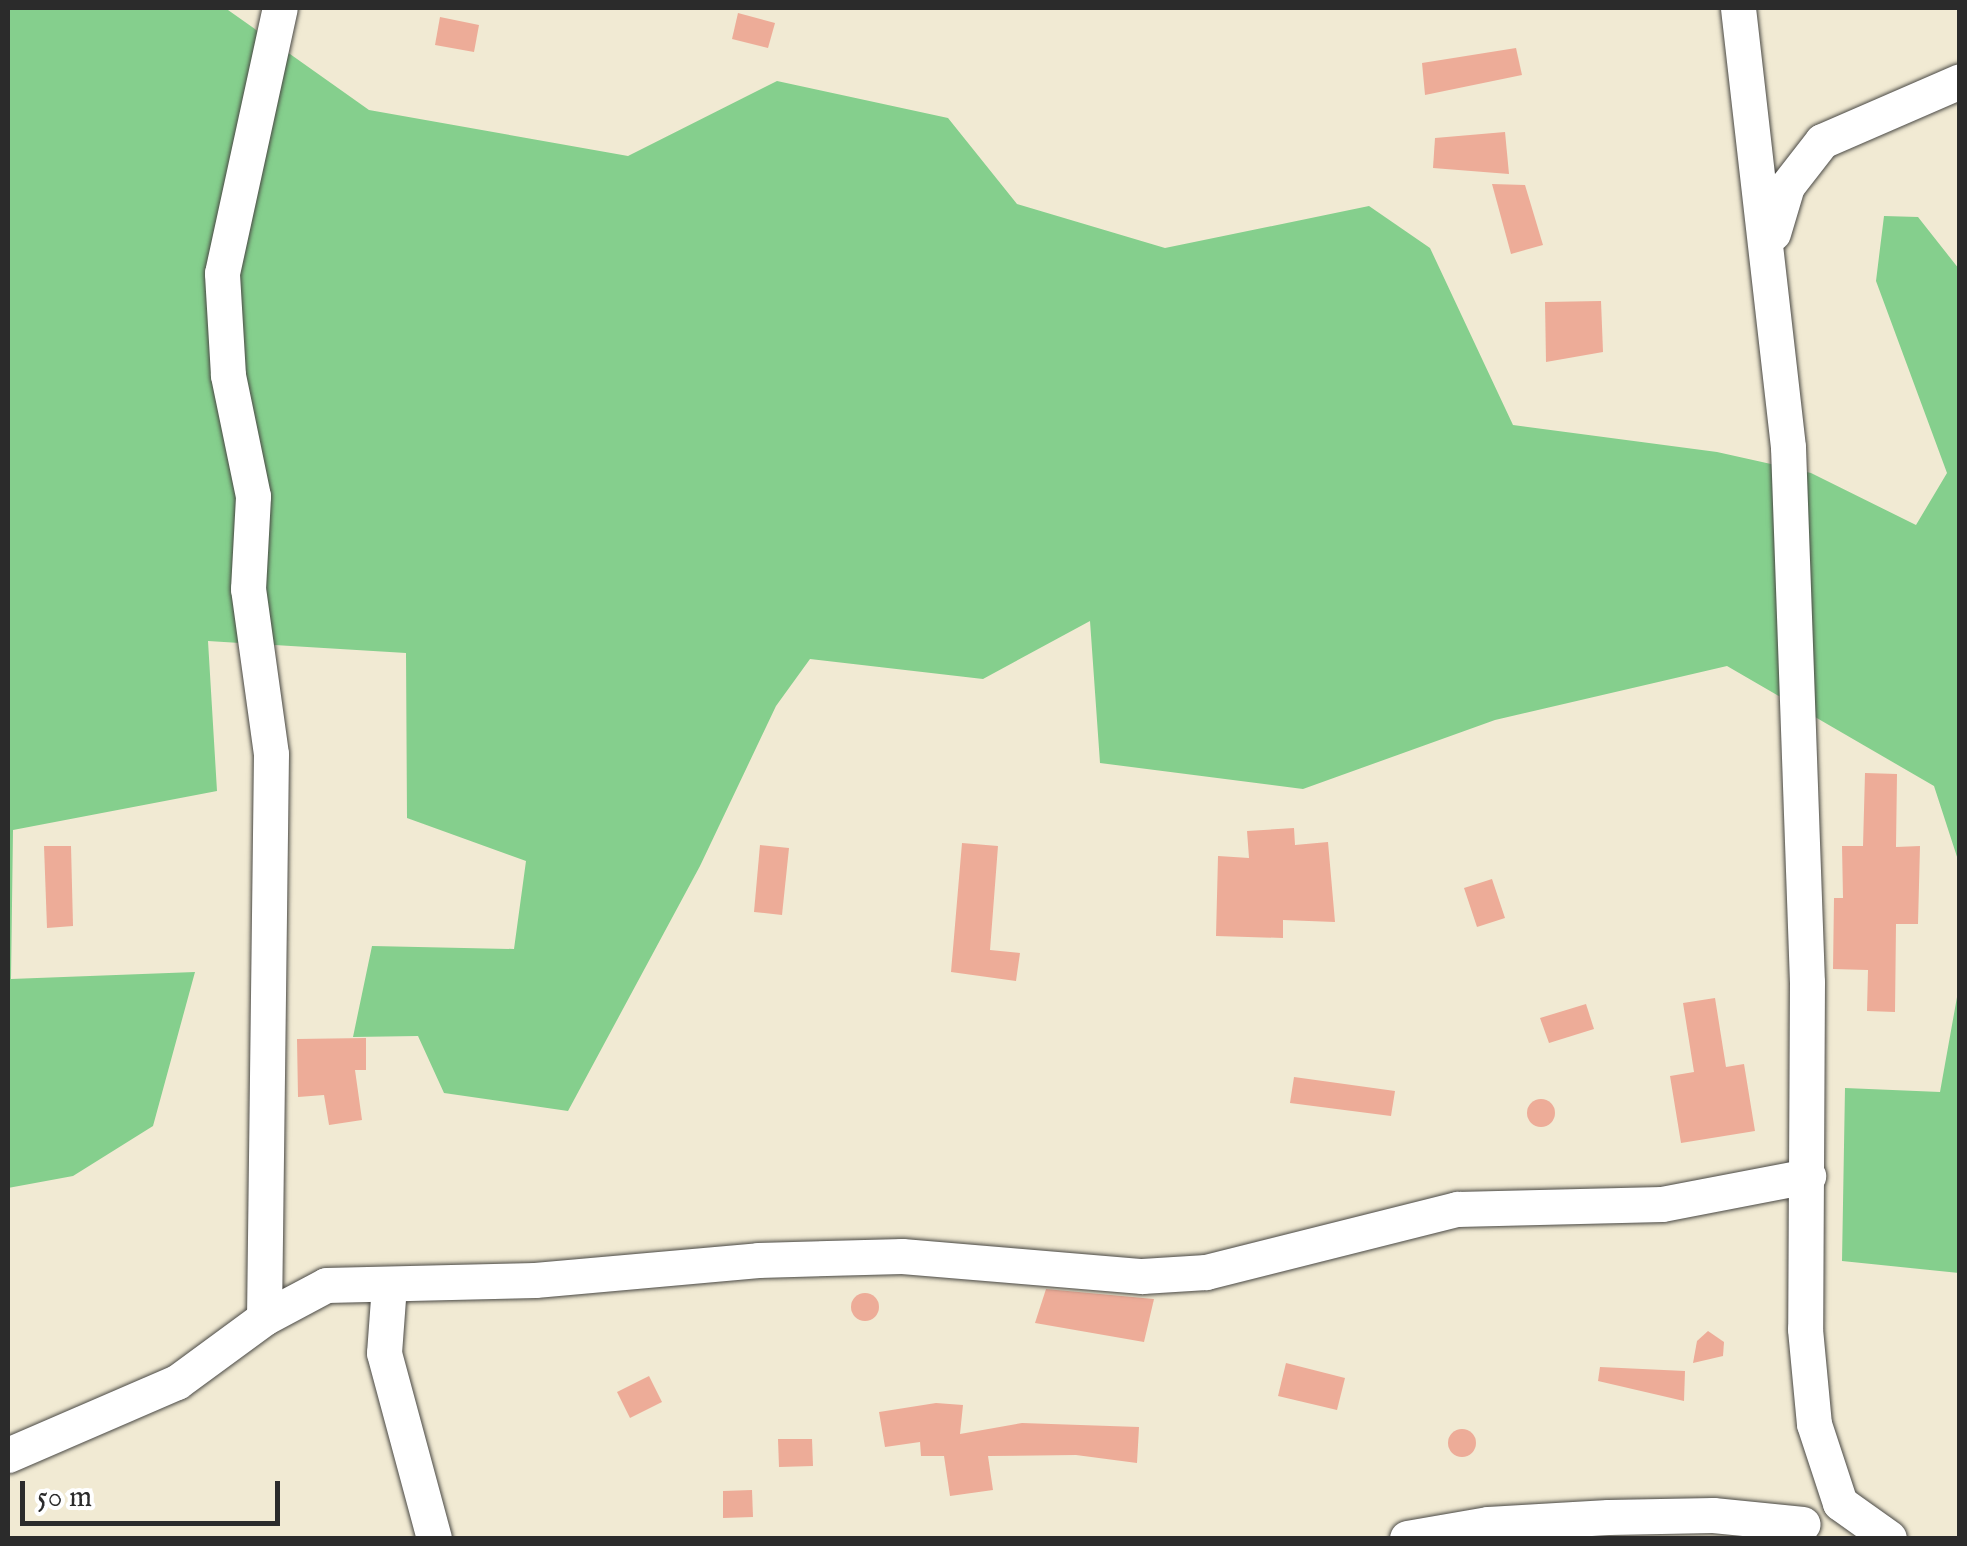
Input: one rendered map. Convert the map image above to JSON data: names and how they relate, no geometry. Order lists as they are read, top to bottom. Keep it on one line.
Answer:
{"scale_bar":"50 m"}
